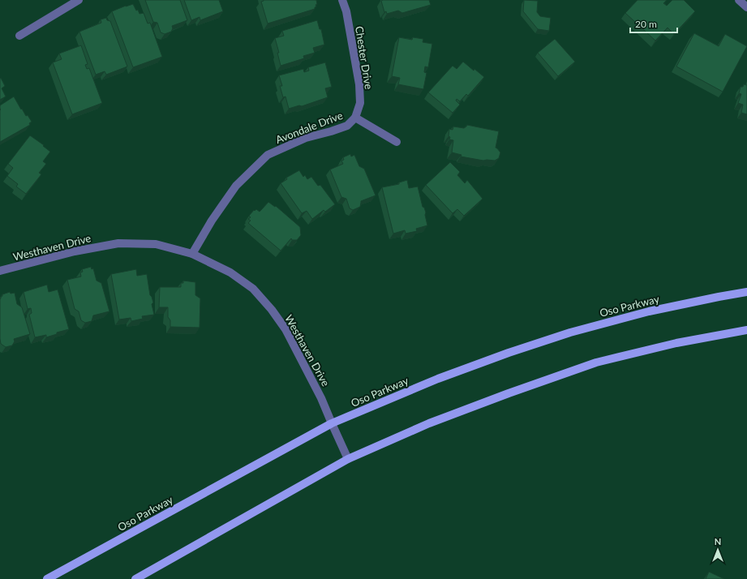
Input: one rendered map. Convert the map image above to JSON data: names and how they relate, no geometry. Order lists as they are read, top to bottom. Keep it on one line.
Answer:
{"streets":{"main road":["Oso Parkway"],"street":["Chester Drive","Avondale Drive","Westhaven Drive"]},"crossings":[["Chester Drive","Avondale Drive"],["Avondale Drive","Westhaven Drive"],["Westhaven Drive","Oso Parkway"]],"scale_bar":"20 m","north":"top"}
